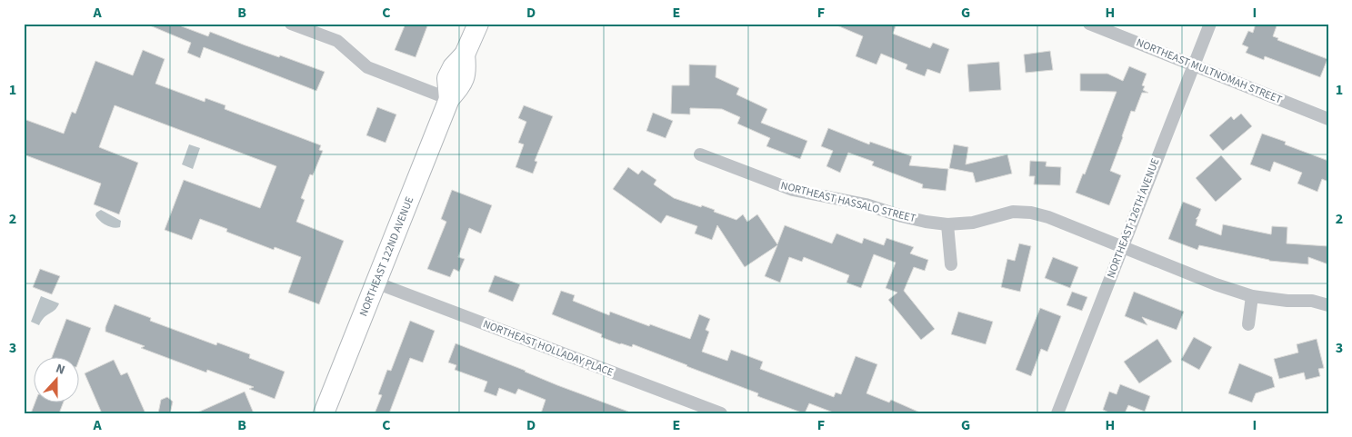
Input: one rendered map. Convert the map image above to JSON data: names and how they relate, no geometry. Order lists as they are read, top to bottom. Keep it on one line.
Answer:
{"streets":{"main road":["NORTHEAST 122ND AVENUE"],"street":["NORTHEAST MULTNOMAH STREET","NORTHEAST HASSALO STREET","NORTHEAST 126TH AVENUE","NORTHEAST HOLLADAY PLACE"]},"crossings":[["NORTHEAST MULTNOMAH STREET","NORTHEAST 126TH AVENUE"],["NORTHEAST HASSALO STREET","NORTHEAST 126TH AVENUE"],["NORTHEAST 122ND AVENUE","NORTHEAST HOLLADAY PLACE"]],"north":"top","grid":{"columns":["A","B","C","D","E","F","G","H","I"],"rows":["1","2","3"]}}
